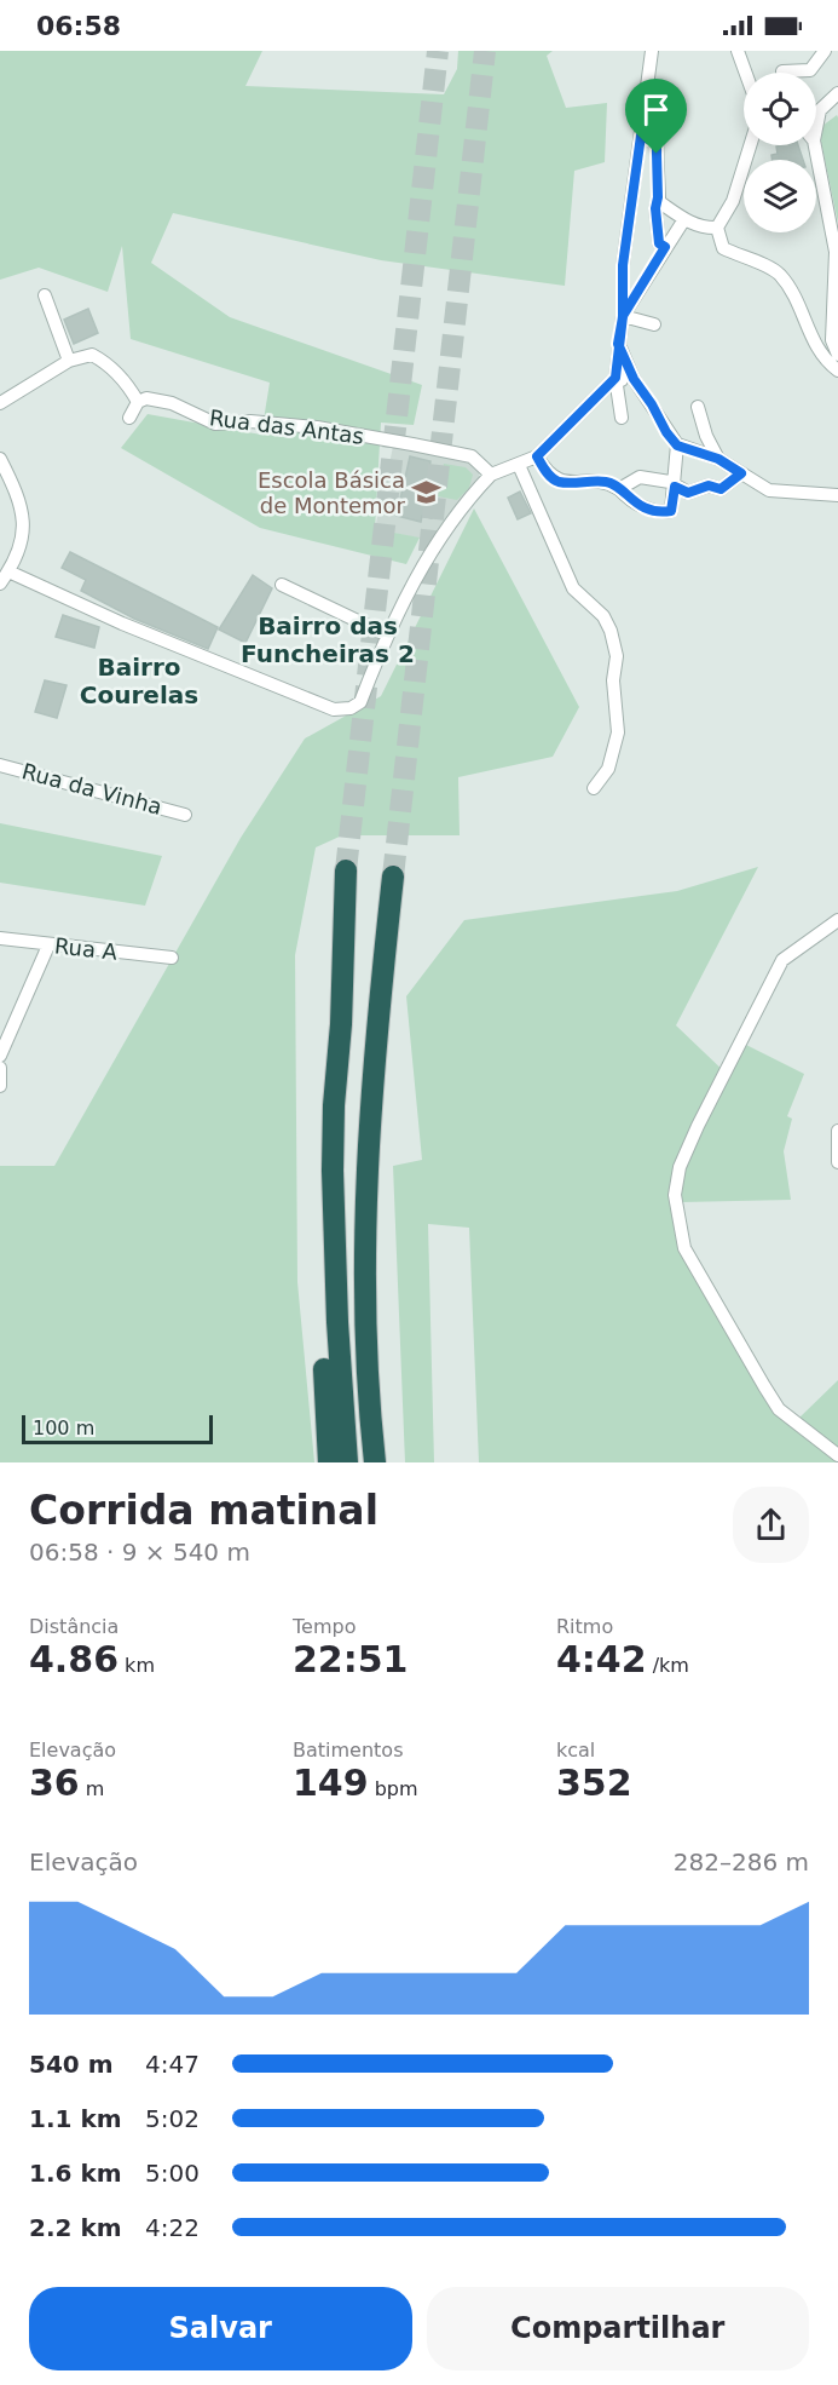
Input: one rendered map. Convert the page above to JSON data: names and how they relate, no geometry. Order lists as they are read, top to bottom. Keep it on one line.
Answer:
{"streets":{"street":["Rua das Antas","Rua da Vinha","Rua A"]},"districts":["Bairro das Funcheiras 2","Bairro Courelas"],"places":{"school or university":["Escola Básica de Montemor"]},"scale_bar":"100 m","page":{"status":"06:58","scale":"100 m","heading":["Corrida matinal","06:58 · 9 × 540 m"],"stats":[["Distância","4.86 km"],["Tempo","22:51"],["Ritmo","4:42 /km"],["Elevação","36 m"],["Batimentos","149 bpm"],["kcal","352"]],"chart":["Elevação","282–286 m"],"list":[{"name":"540 m","note":"4:47"},{"name":"1.1 km","note":"5:02"},{"name":"1.6 km","note":"5:00"},{"name":"2.2 km","note":"4:22"}],"buttons":["Salvar","Compartilhar"]}}
